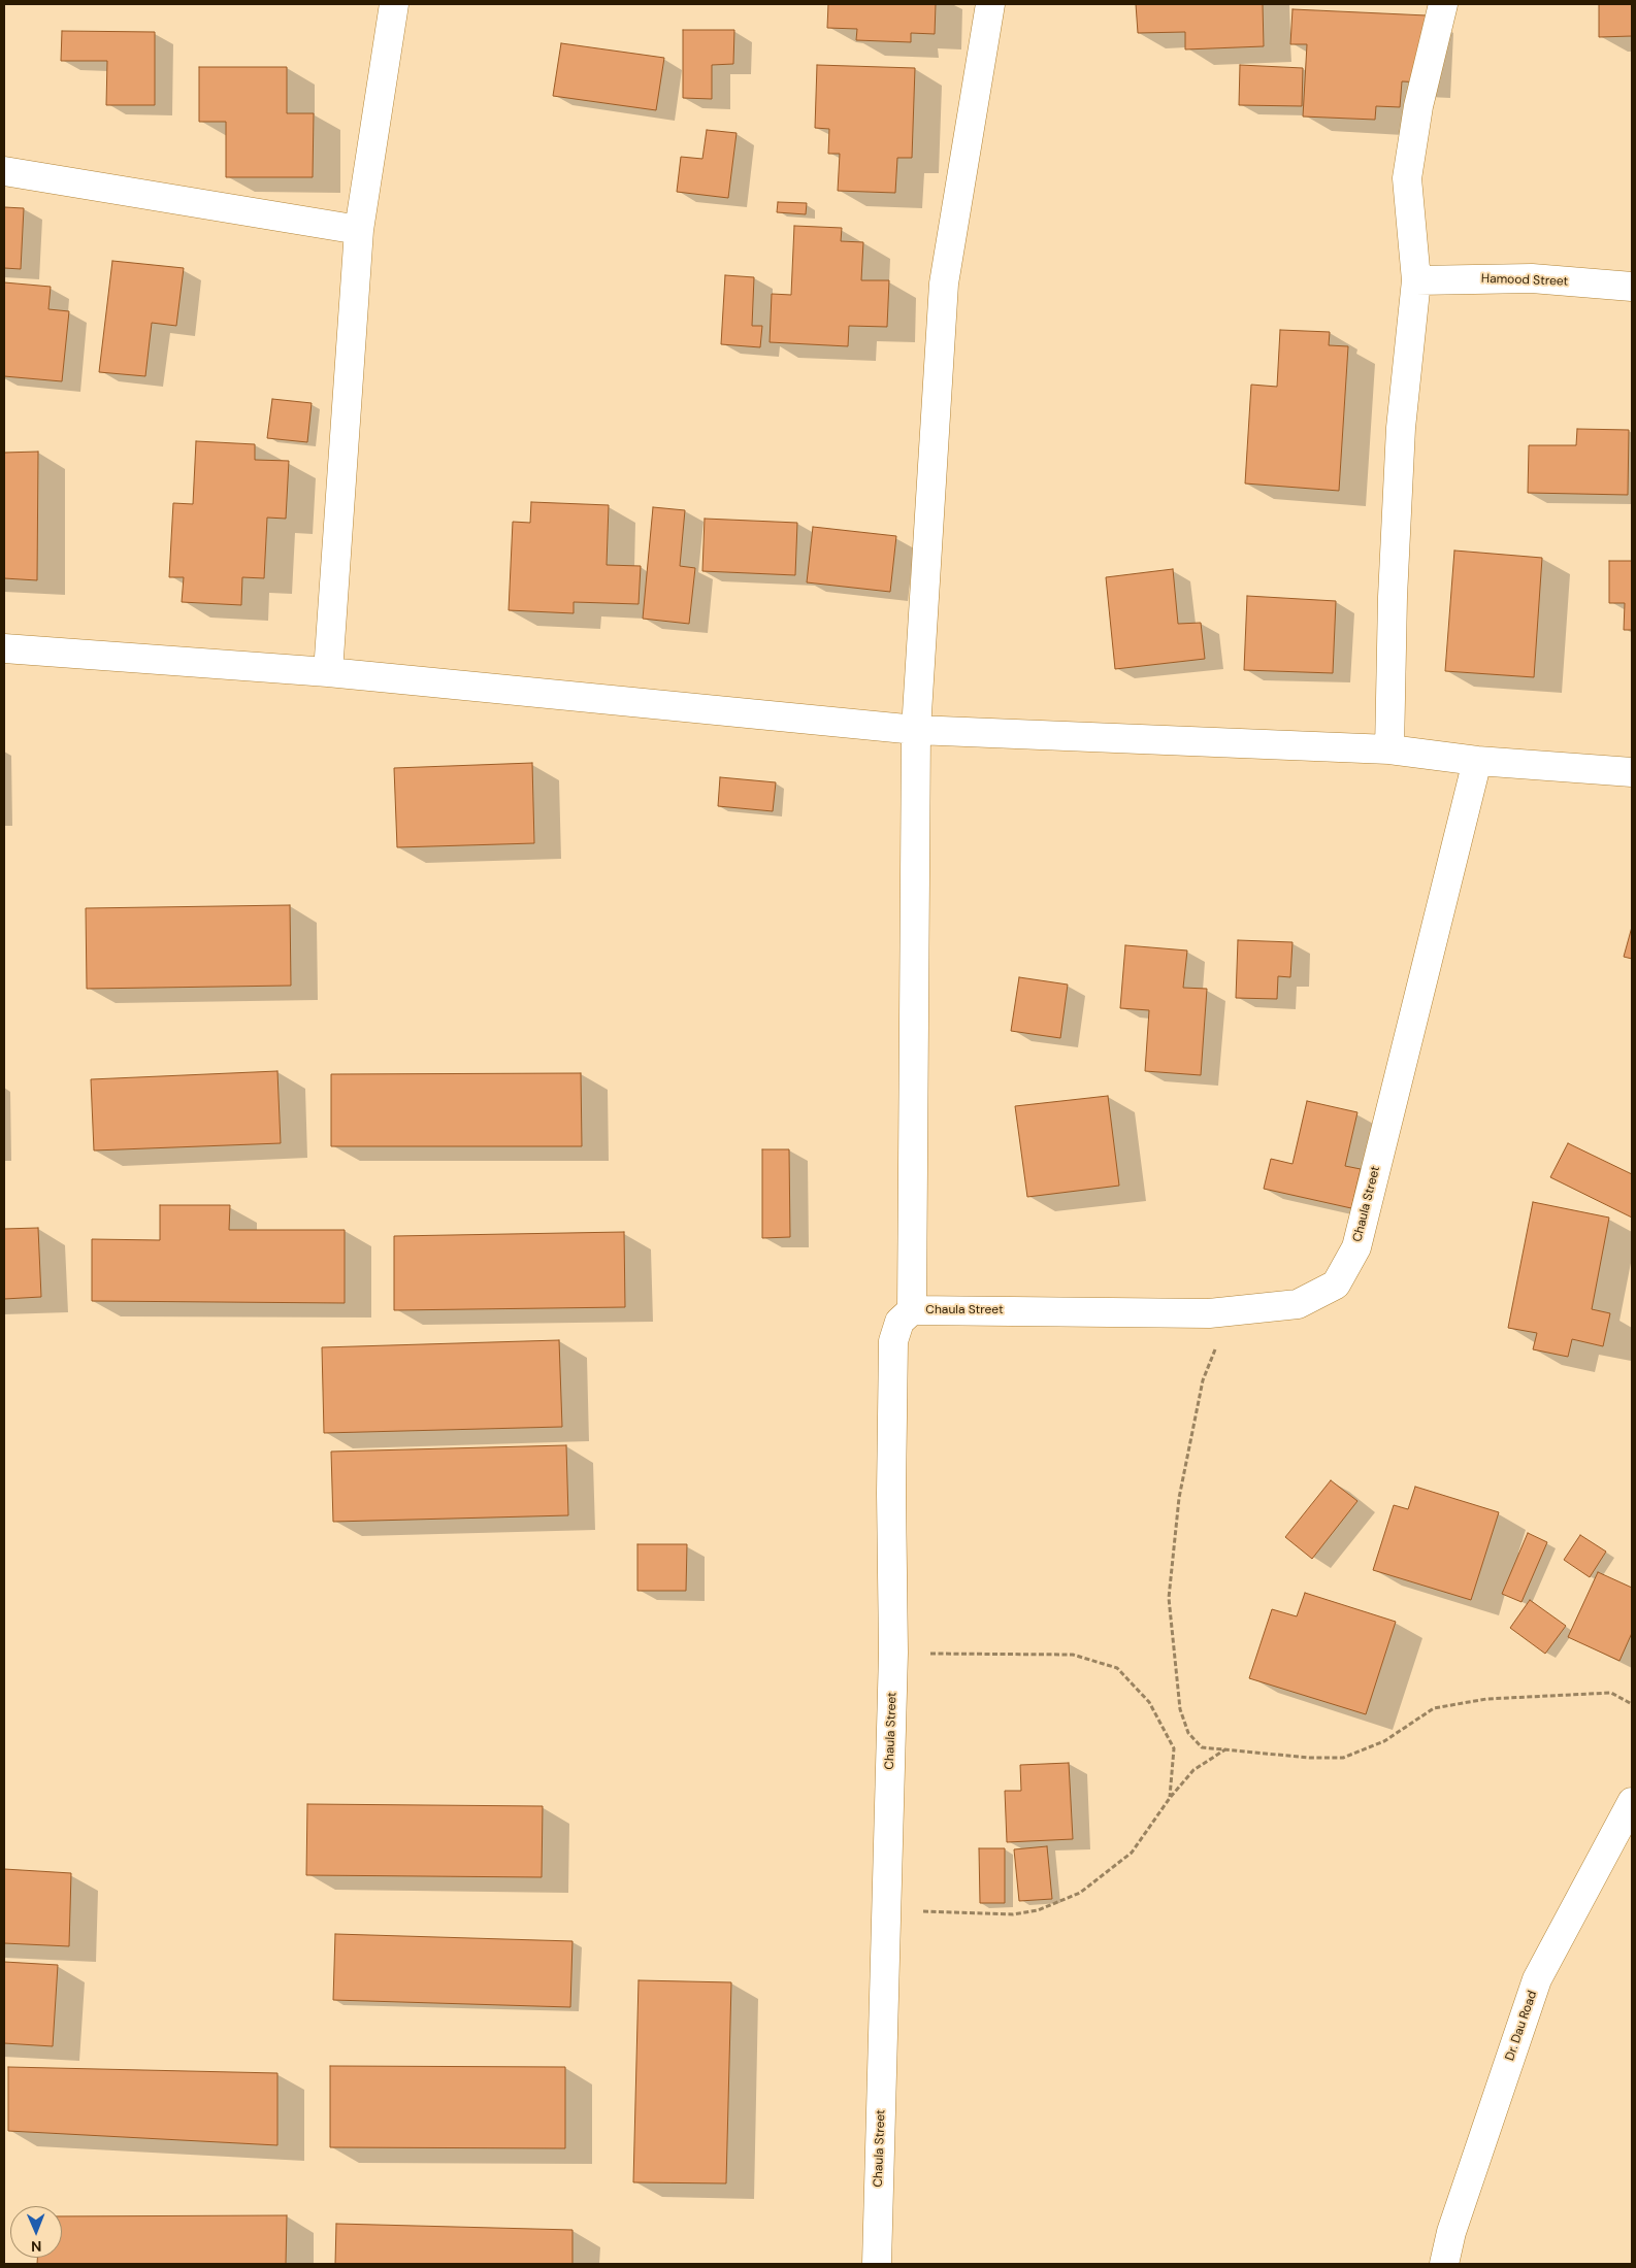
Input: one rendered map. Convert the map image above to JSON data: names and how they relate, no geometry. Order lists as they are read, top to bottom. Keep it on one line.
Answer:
{"streets":{"street":["Hamood Street","Chaula Street","Dr. Dau Road"]},"north":"bottom"}
